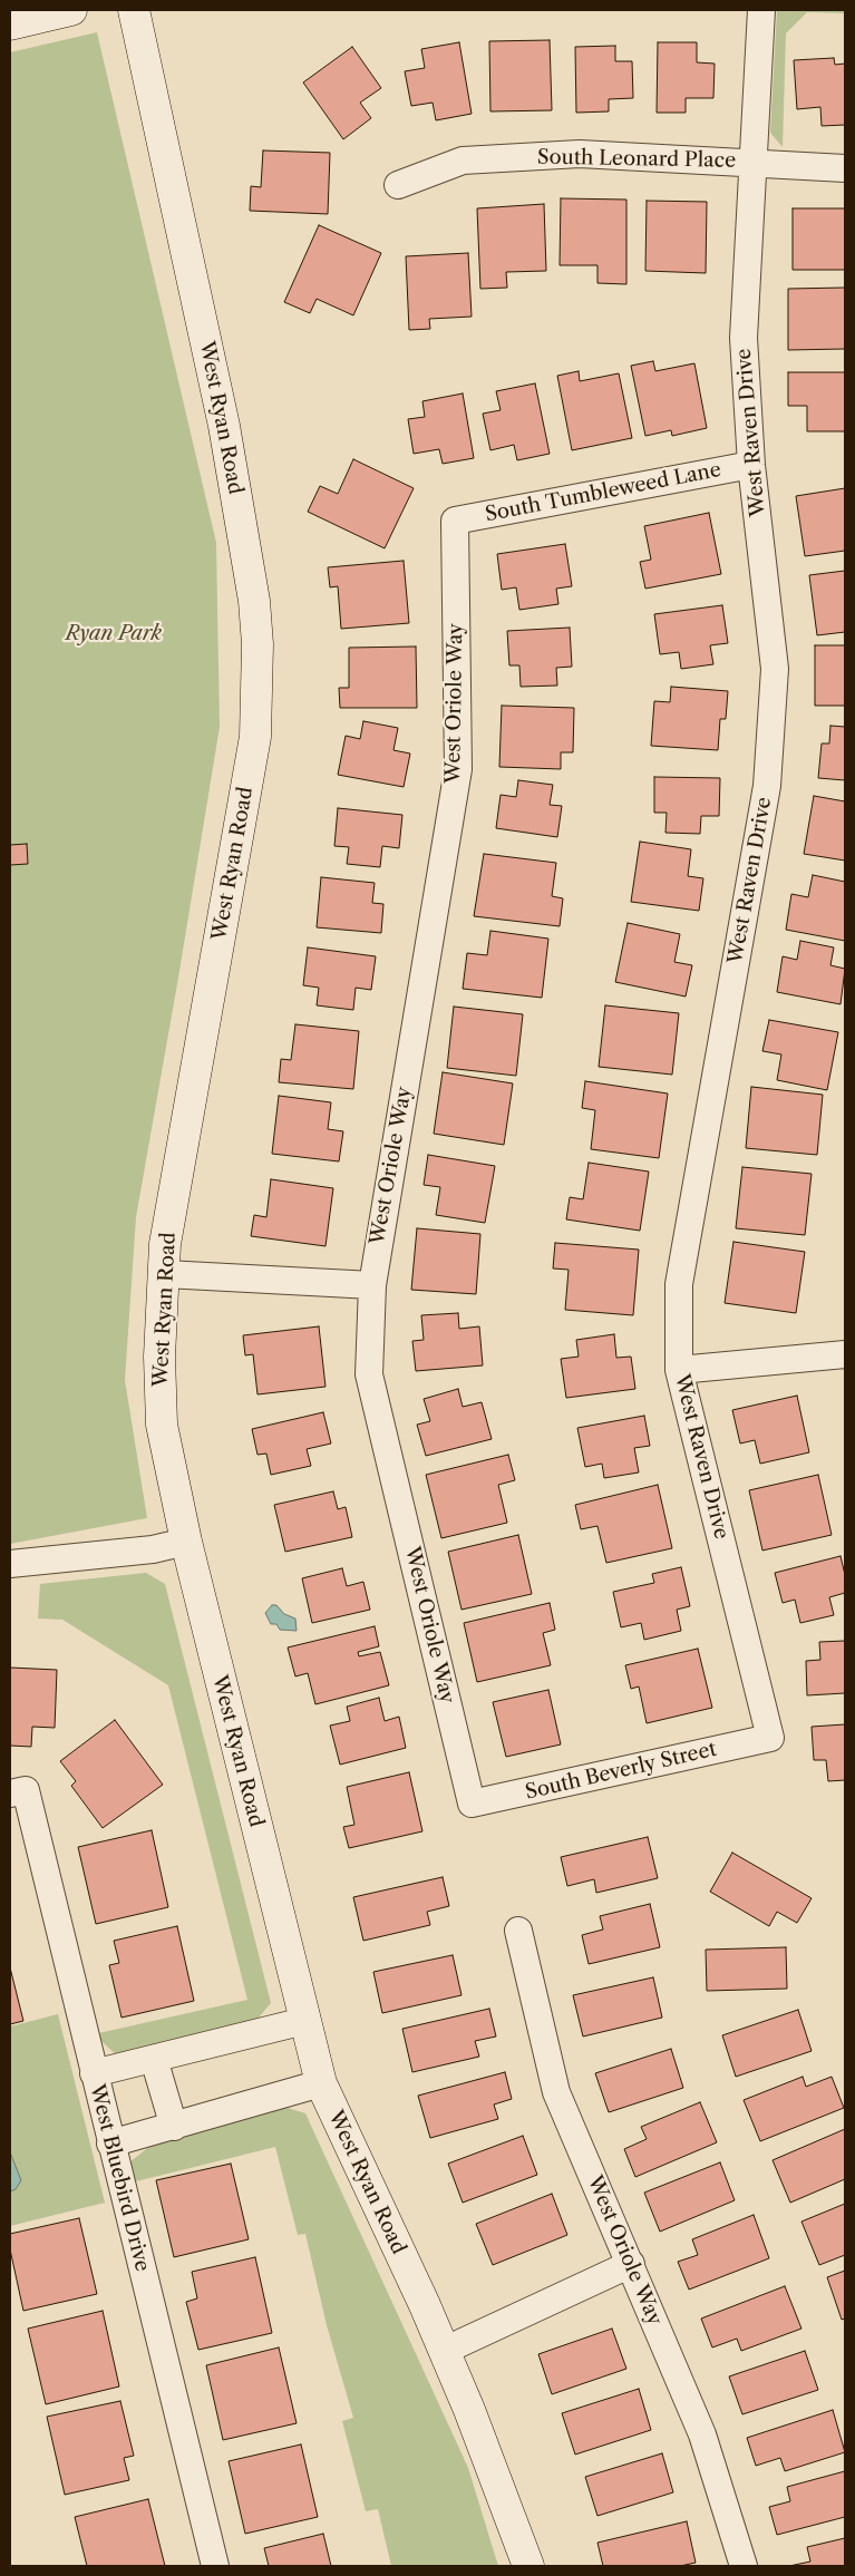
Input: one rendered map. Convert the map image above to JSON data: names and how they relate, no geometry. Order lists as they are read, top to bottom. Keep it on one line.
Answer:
{"streets":{"street":["South Leonard Place","West Ryan Road","West Raven Drive","South Tumbleweed Lane","West Oriole Way","South Beverly Street","West Bluebird Drive"]},"crossings":[["South Leonard Place","West Raven Drive"],["West Raven Drive","South Tumbleweed Lane"],["West Raven Drive","South Beverly Street"],["South Tumbleweed Lane","West Oriole Way"],["West Oriole Way","South Beverly Street"]],"parks":["Ryan Park"]}
